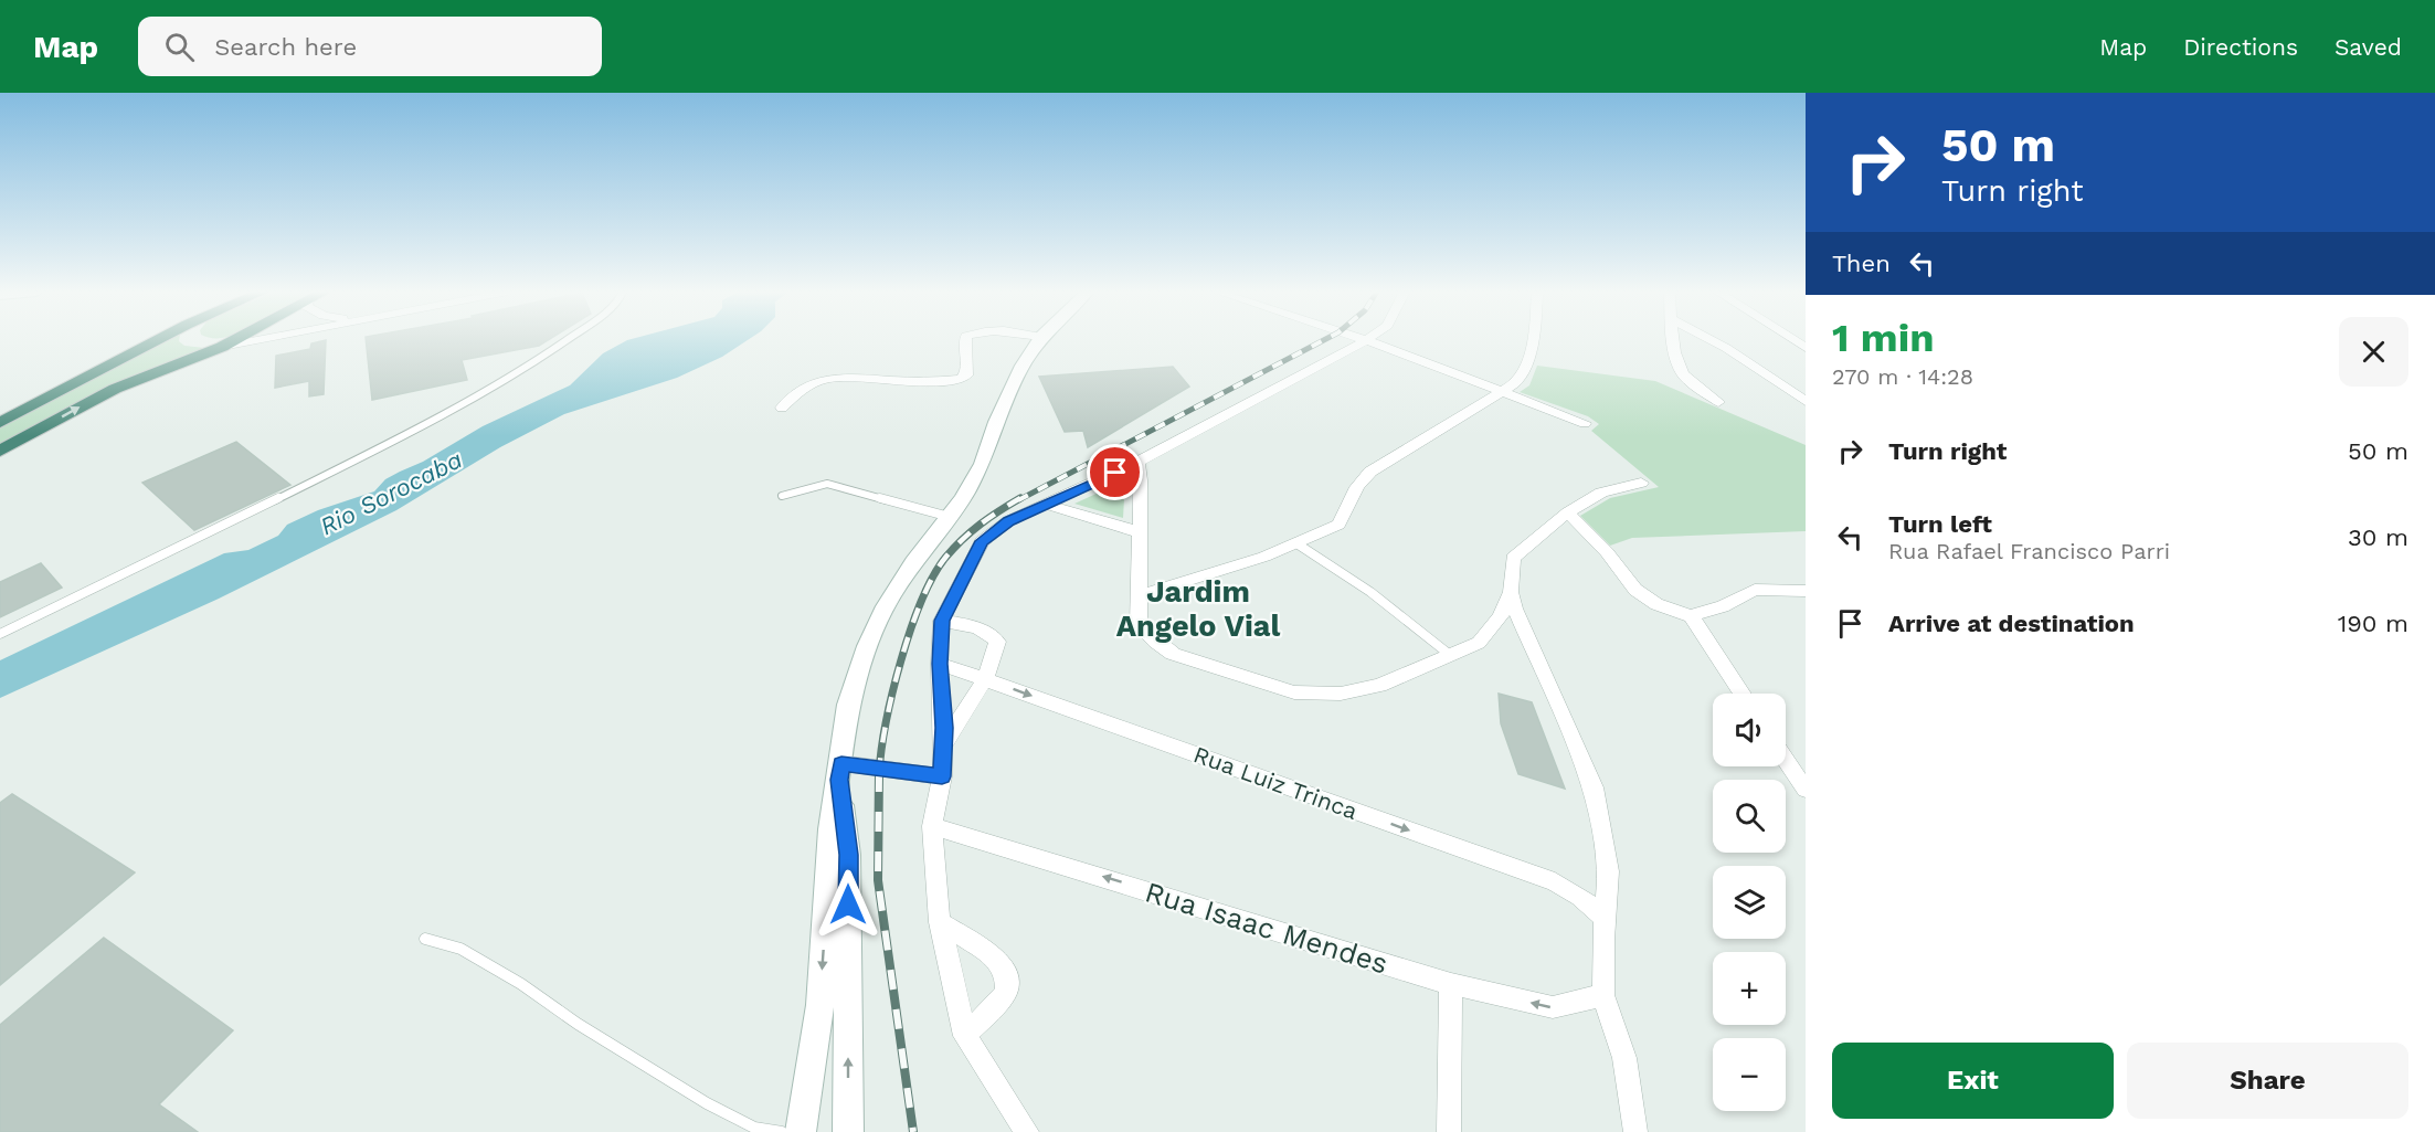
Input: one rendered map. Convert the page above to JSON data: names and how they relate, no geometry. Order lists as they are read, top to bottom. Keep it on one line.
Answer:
{"streets":{"street":["Rua Luiz Trinca","Rua Isaac Mendes"]},"one_way":["Rua Luiz Trinca","Rua Isaac Mendes"],"districts":["Jardim Angelo Vial"],"water":["Rio Sorocaba"],"page":{"header":"Map","search":"Search here","nav":["Map","Directions","Saved"],"turn":["50 m","Turn right"],"then":"Then","heading":["1 min","270 m · 14:28"],"list":[{"name":"Turn right","value":"50 m"},{"name":"Turn left","note":"Rua Rafael Francisco Parri","value":"30 m"},{"name":"Arrive at destination","value":"190 m"}],"map_buttons":["+","−"],"buttons":["Exit","Share"]}}
